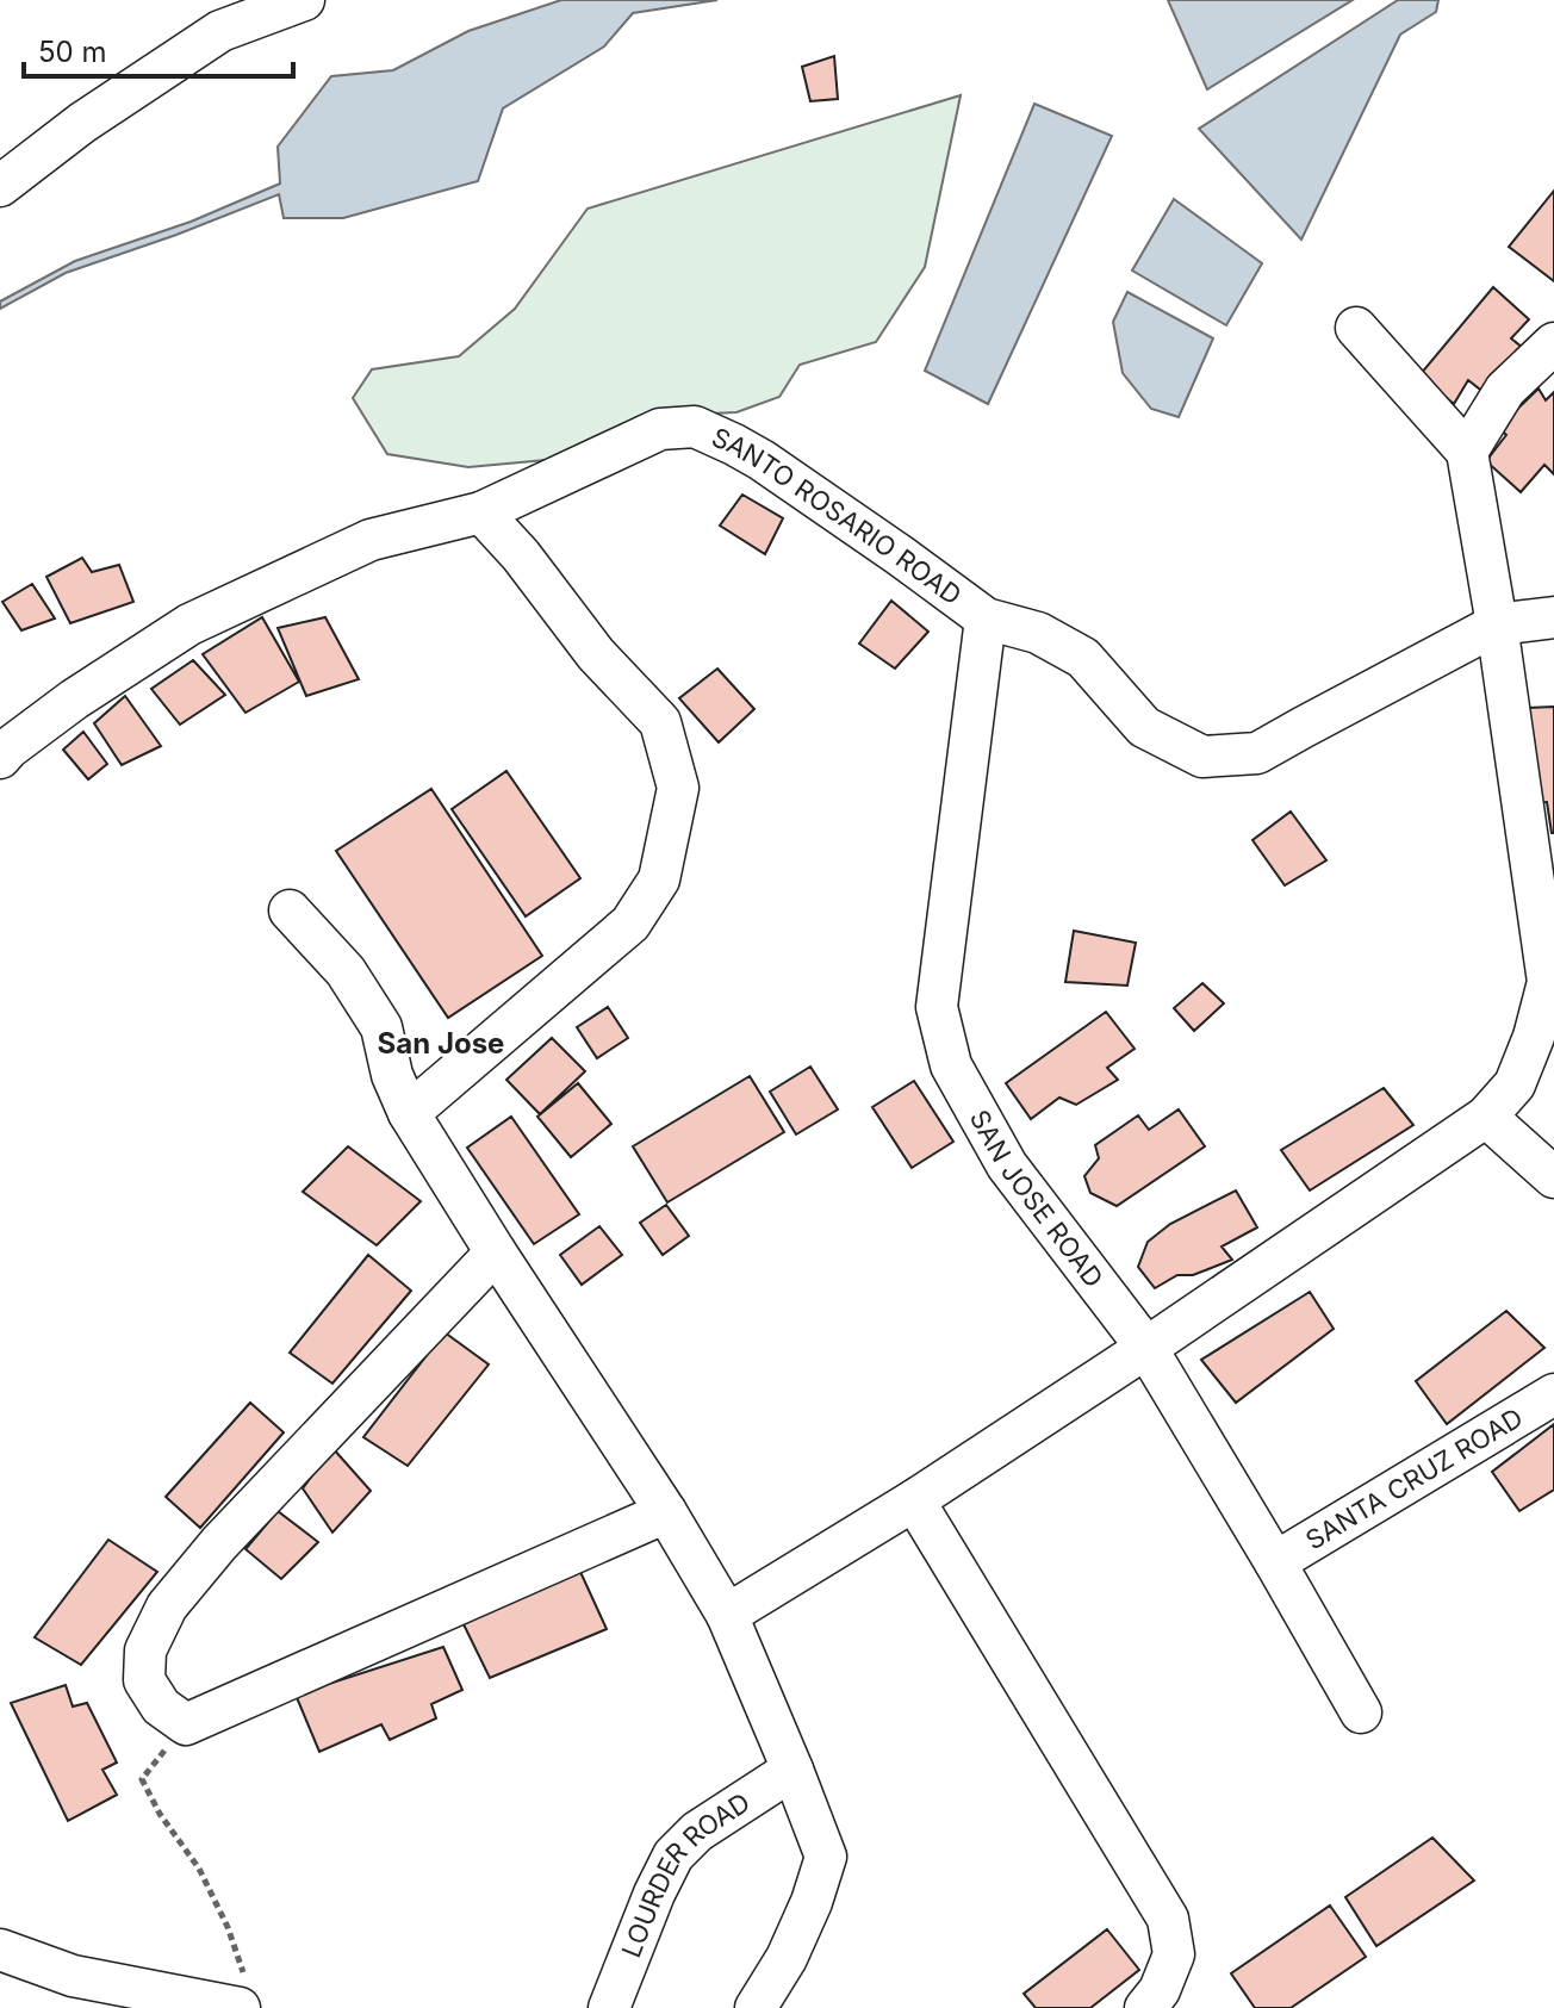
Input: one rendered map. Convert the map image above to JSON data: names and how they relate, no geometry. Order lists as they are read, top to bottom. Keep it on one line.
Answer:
{"streets":{"street":["SANTO ROSARIO ROAD","SAN JOSE ROAD","SANTA CRUZ ROAD","LOURDER ROAD"]},"crossings":[["SANTO ROSARIO ROAD","SAN JOSE ROAD"],["SAN JOSE ROAD","SANTA CRUZ ROAD"]],"districts":["San Jose"],"scale_bar":"50 m"}
